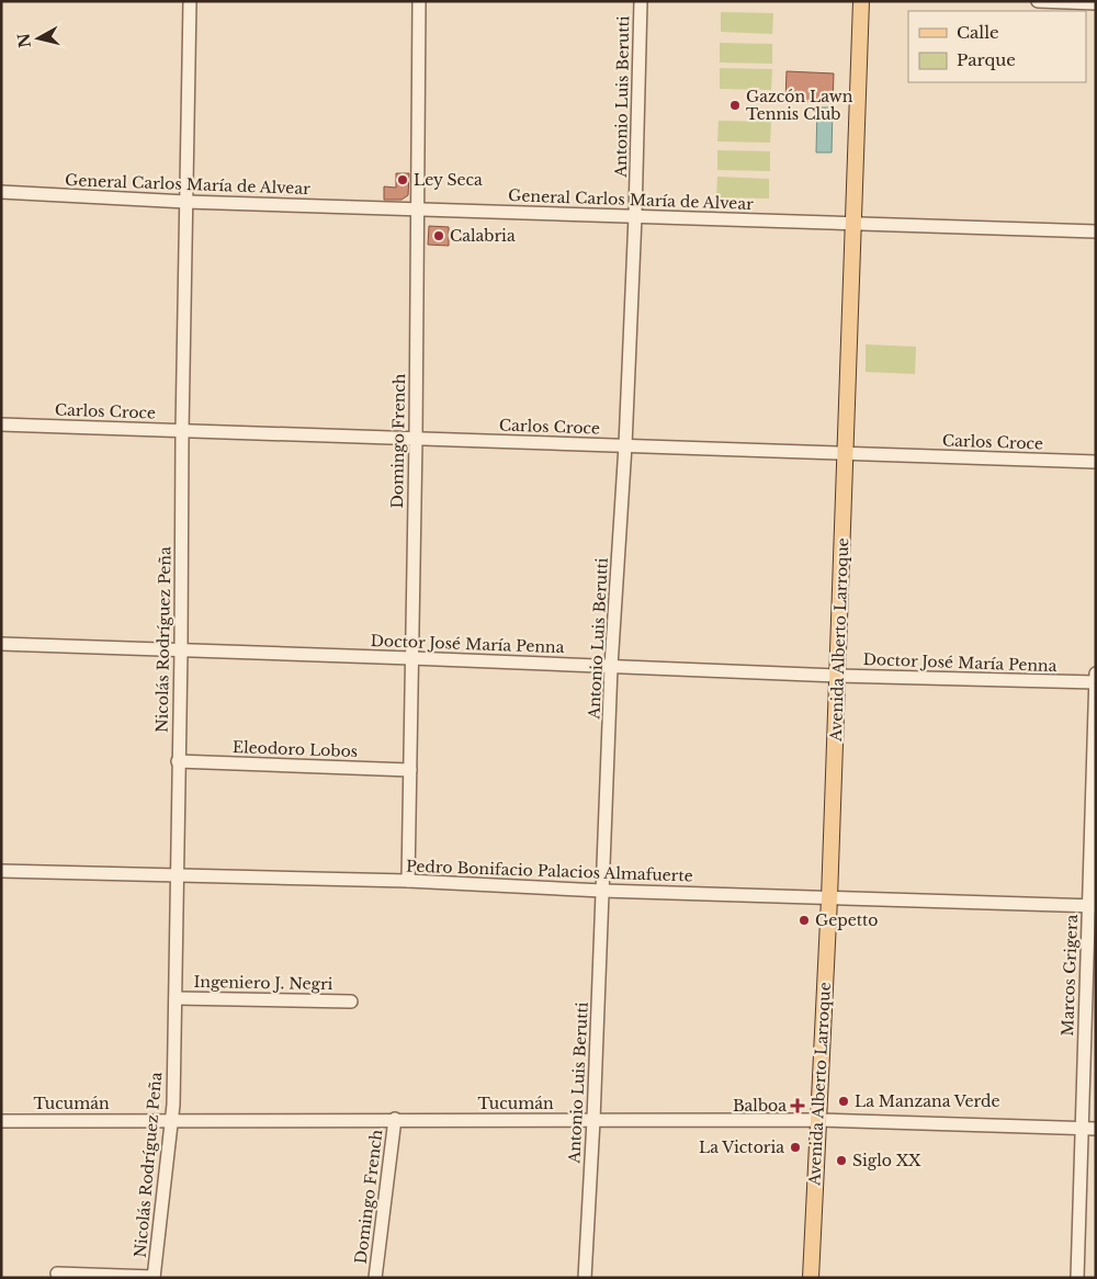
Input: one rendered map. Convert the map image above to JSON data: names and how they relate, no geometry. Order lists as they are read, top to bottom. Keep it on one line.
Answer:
{"streets":{"main road":["Avenida Alberto Larroque"],"street":["Antonio Luis Berutti","General Carlos María de Alvear","Carlos Croce","Domingo French","Nicolás Rodríguez Peña","Doctor José María Penna","Eleodoro Lobos","Pedro Bonifacio Palacios Almafuerte","Marcos Grigera","Ingeniero J. Negri","Tucumán"]},"crossings":[["Antonio Luis Berutti","General Carlos María de Alvear"],["Antonio Luis Berutti","Carlos Croce"],["Antonio Luis Berutti","Doctor José María Penna"],["Antonio Luis Berutti","Pedro Bonifacio Palacios Almafuerte"],["Antonio Luis Berutti","Tucumán"],["General Carlos María de Alvear","Domingo French"],["General Carlos María de Alvear","Nicolás Rodríguez Peña"],["General Carlos María de Alvear","Avenida Alberto Larroque"],["Carlos Croce","Domingo French"],["Carlos Croce","Nicolás Rodríguez Peña"],["Carlos Croce","Avenida Alberto Larroque"],["Domingo French","Doctor José María Penna"],["Domingo French","Eleodoro Lobos"],["Domingo French","Pedro Bonifacio Palacios Almafuerte"],["Domingo French","Tucumán"],["Nicolás Rodríguez Peña","Doctor José María Penna"],["Nicolás Rodríguez Peña","Eleodoro Lobos"],["Nicolás Rodríguez Peña","Pedro Bonifacio Palacios Almafuerte"],["Nicolás Rodríguez Peña","Ingeniero J. Negri"],["Nicolás Rodríguez Peña","Tucumán"],["Avenida Alberto Larroque","Doctor José María Penna"],["Avenida Alberto Larroque","Pedro Bonifacio Palacios Almafuerte"],["Avenida Alberto Larroque","Tucumán"],["Doctor José María Penna","Marcos Grigera"],["Pedro Bonifacio Palacios Almafuerte","Marcos Grigera"],["Marcos Grigera","Tucumán"]],"places":{"other":["Gazcón Lawn Tennis Club","Ley Seca","Calabria","Gepetto","La Manzana Verde","La Victoria","Siglo XX"],"health":["Balboa"]},"legend":["Calle","Parque"],"north":"left"}
